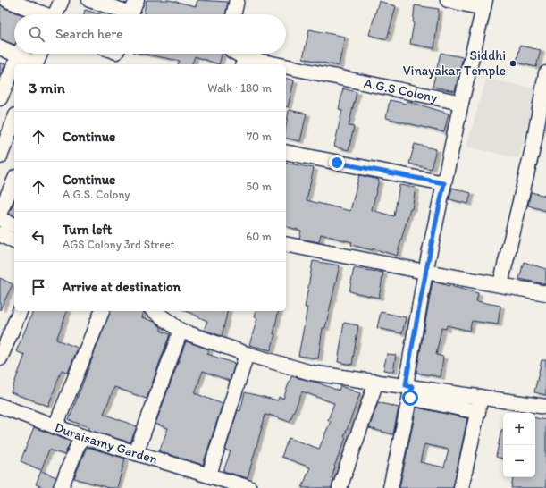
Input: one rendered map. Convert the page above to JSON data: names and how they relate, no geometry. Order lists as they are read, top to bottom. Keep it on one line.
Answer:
{"streets":{"street":["A.G.S Colony","Duraisamy Garden"]},"places":["Siddhi Vinayakar Temple"],"page":{"search":"Search here","heading":["3 min","Walk · 180 m"],"list":[["Continue","70 m"],["Continue","A.G.S. Colony","50 m"],["Turn left","AGS Colony 3rd Street","60 m"],"Arrive at destination"],"map_buttons":["+","−"]}}
